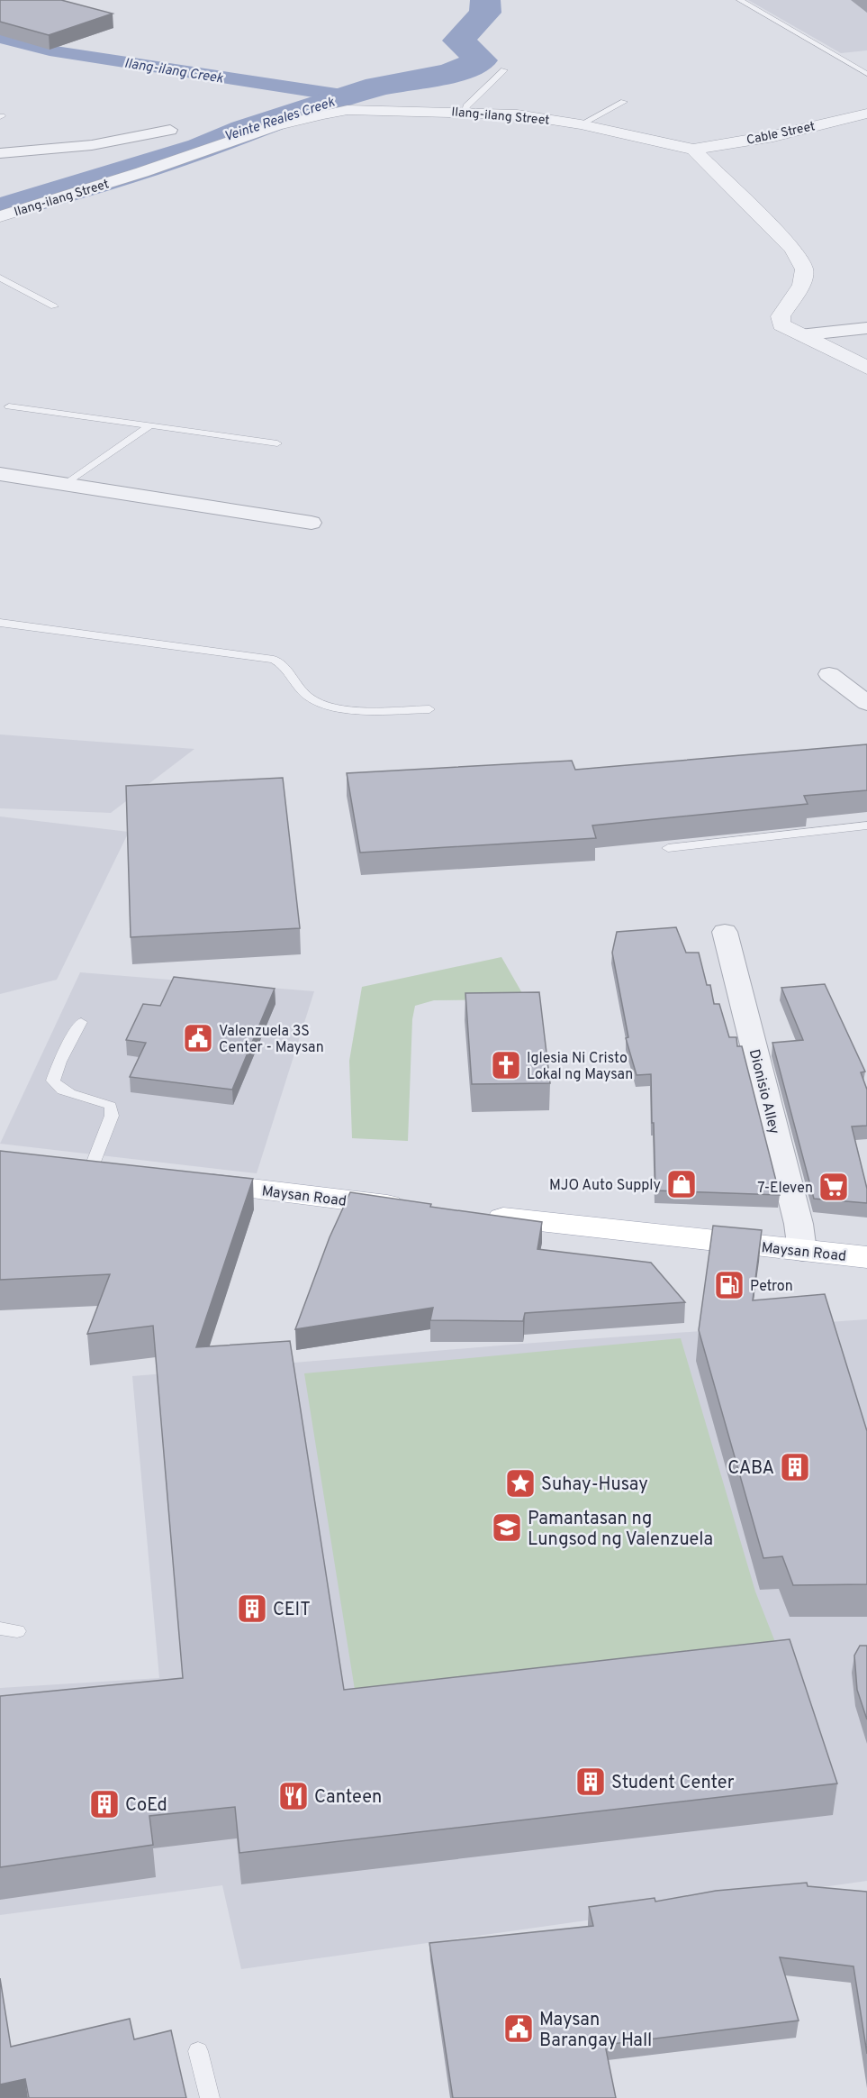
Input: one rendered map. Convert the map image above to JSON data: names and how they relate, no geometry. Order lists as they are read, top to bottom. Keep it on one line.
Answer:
{"streets":{"main road":["Maysan Road"],"street":["Ilang-ilang Street","Cable Street","Dionisio Alley"]},"crossings":[["Ilang-ilang Street","Cable Street"],["Dionisio Alley","Maysan Road"]],"water":["Ilang-ilang Creek","Veinte Reales Creek"],"places":{"public building":["Valenzuela 3S Center - Maysan","Maysan Barangay Hall"],"church":["Iglesia Ni Cristo Lokal ng Maysan"],"shop":["MJO Auto Supply"],"supermarket":["7-Eleven"],"fuel station":["Petron"],"building":["CABA","CEIT","Student Center","CoEd"],"place":["Suhay-Husay"],"school or university":["Pamantasan ng Lungsod ng Valenzuela"],"restaurant":["Canteen"]}}
